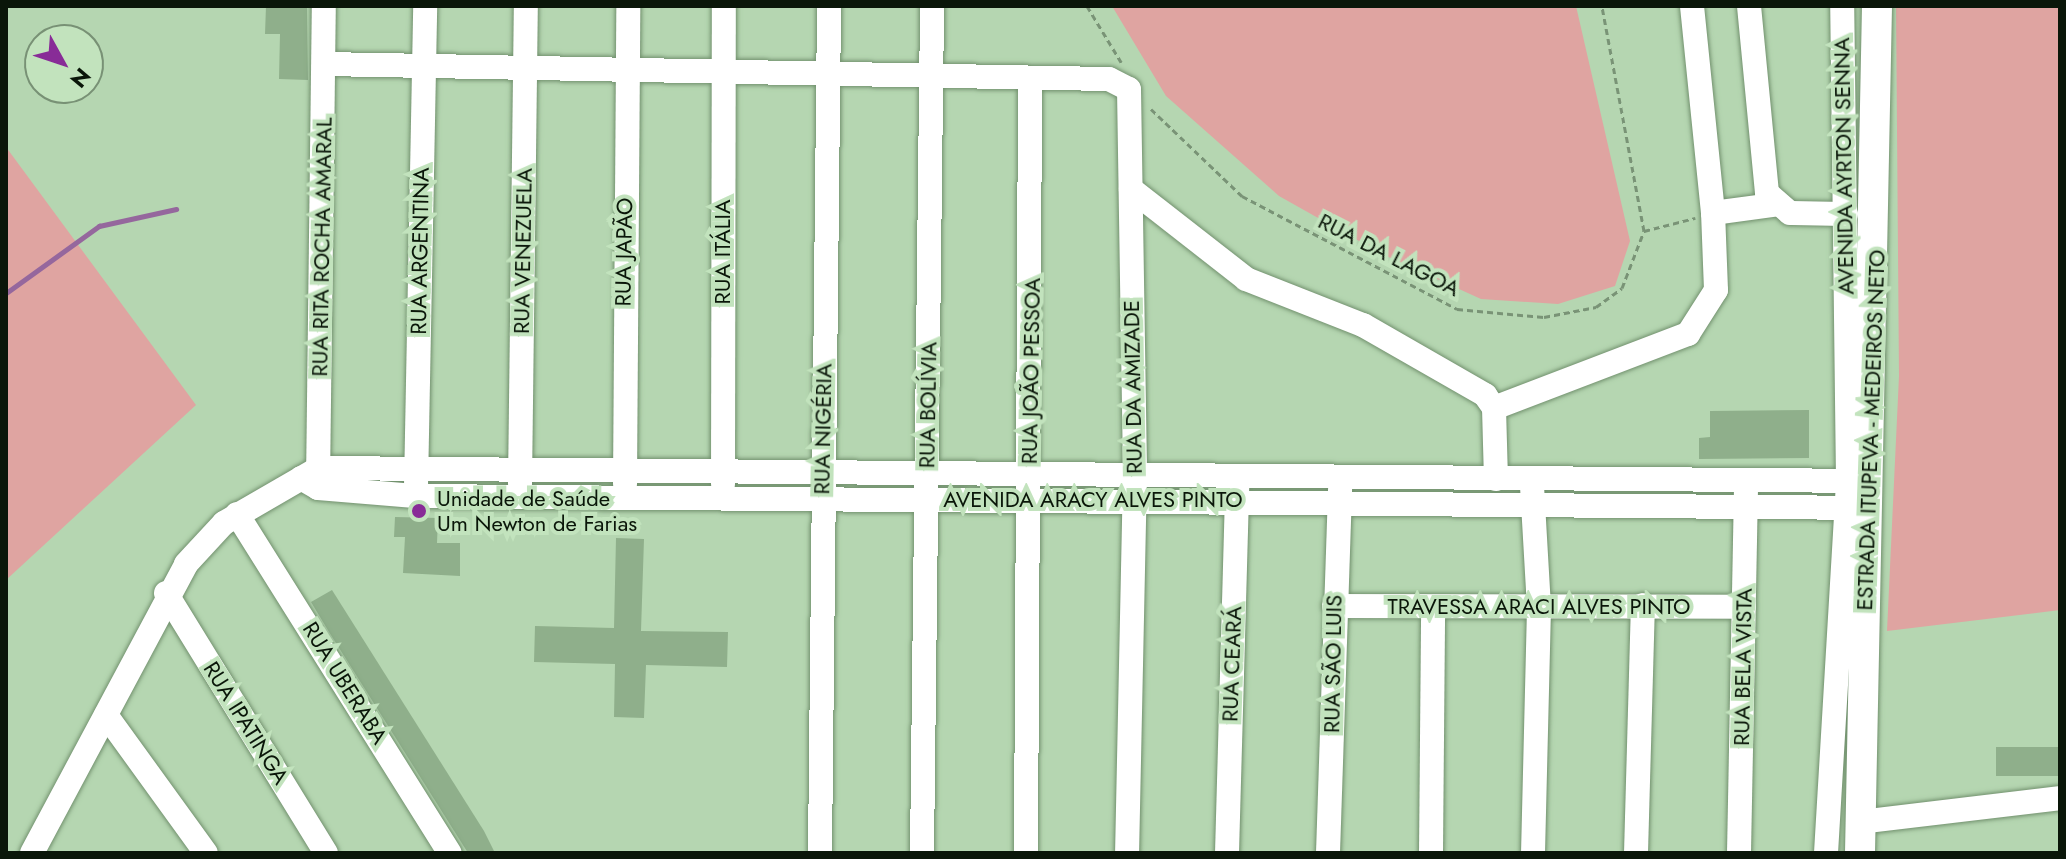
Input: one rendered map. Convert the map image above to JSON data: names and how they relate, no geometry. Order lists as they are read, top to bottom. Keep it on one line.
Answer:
{"streets":{"main road":["ESTRADA ITUPEVA - MEDEIROS NETO"],"street":["AVENIDA AYRTON SENNA","RUA RITA ROCHA AMARAL","RUA ARGENTINA","RUA VENEZUELA","RUA JAPÃO","RUA ITÁLIA","RUA JOÃO PESSOA","RUA DA AMIZADE","RUA BOLÍVIA","RUA NIGÉRIA","AVENIDA ARACY ALVES PINTO","TRAVESSA ARACI ALVES PINTO","RUA CEARÁ","RUA SÃO LUIS","RUA BELA VISTA","RUA UBERABA","RUA IPATINGA"],"path":["RUA DA LAGOA"]},"crossings":[["AVENIDA AYRTON SENNA","ESTRADA ITUPEVA - MEDEIROS NETO"],["AVENIDA AYRTON SENNA","AVENIDA ARACY ALVES PINTO"],["RUA RITA ROCHA AMARAL","AVENIDA ARACY ALVES PINTO"],["RUA ARGENTINA","AVENIDA ARACY ALVES PINTO"],["RUA VENEZUELA","AVENIDA ARACY ALVES PINTO"],["RUA JAPÃO","AVENIDA ARACY ALVES PINTO"],["RUA ITÁLIA","AVENIDA ARACY ALVES PINTO"],["RUA JOÃO PESSOA","AVENIDA ARACY ALVES PINTO"],["RUA DA AMIZADE","AVENIDA ARACY ALVES PINTO"],["RUA BOLÍVIA","AVENIDA ARACY ALVES PINTO"],["RUA NIGÉRIA","AVENIDA ARACY ALVES PINTO"],["ESTRADA ITUPEVA - MEDEIROS NETO","AVENIDA ARACY ALVES PINTO"],["AVENIDA ARACY ALVES PINTO","RUA CEARÁ"],["AVENIDA ARACY ALVES PINTO","RUA SÃO LUIS"],["AVENIDA ARACY ALVES PINTO","RUA BELA VISTA"],["TRAVESSA ARACI ALVES PINTO","RUA SÃO LUIS"],["TRAVESSA ARACI ALVES PINTO","RUA BELA VISTA"]],"places":["Unidade de Saúde Um Newton de Farias"],"north":"bottom right"}
